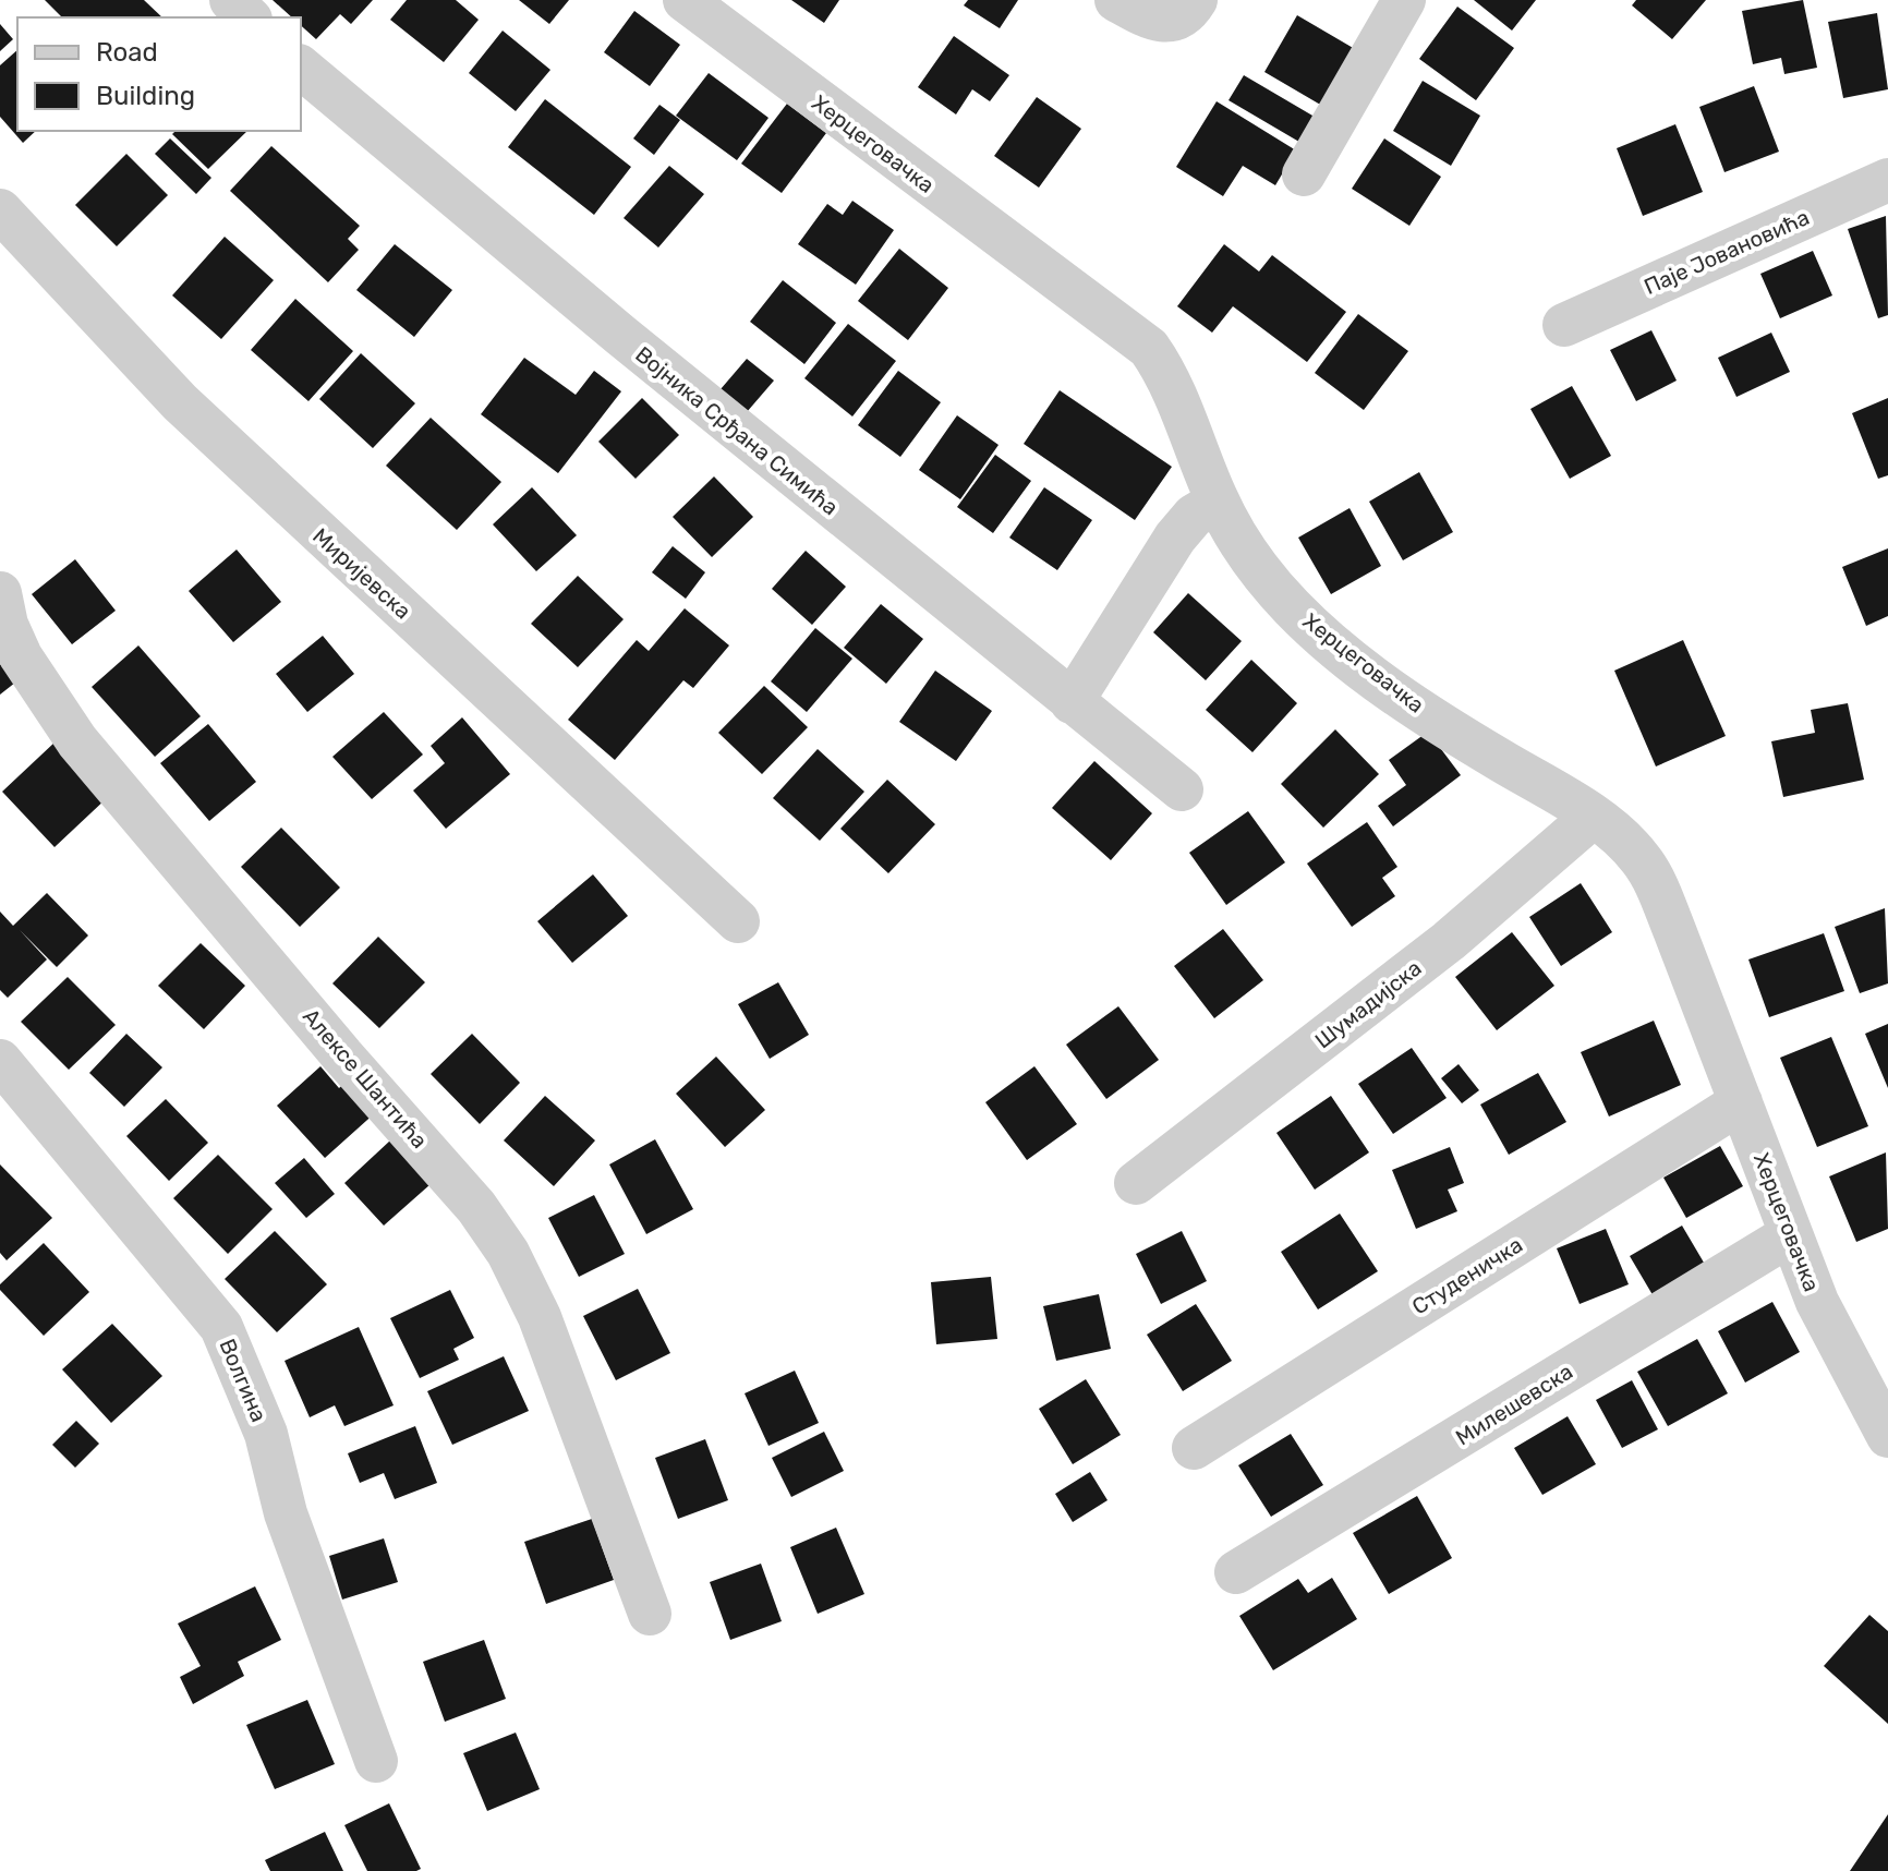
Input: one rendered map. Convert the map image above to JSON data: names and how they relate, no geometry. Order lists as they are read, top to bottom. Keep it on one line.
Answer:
{"streets":{"street":["Херцеговачка","Паје Јовановића","Војника Срђана Симића","Миријевска","Шумадијска","Алексе Шантића","Студеничка","Волгина","Милешевска"]},"crossings":[["Херцеговачка","Шумадијска"],["Херцеговачка","Студеничка"],["Херцеговачка","Милешевска"]],"legend":["Road","Building"]}
